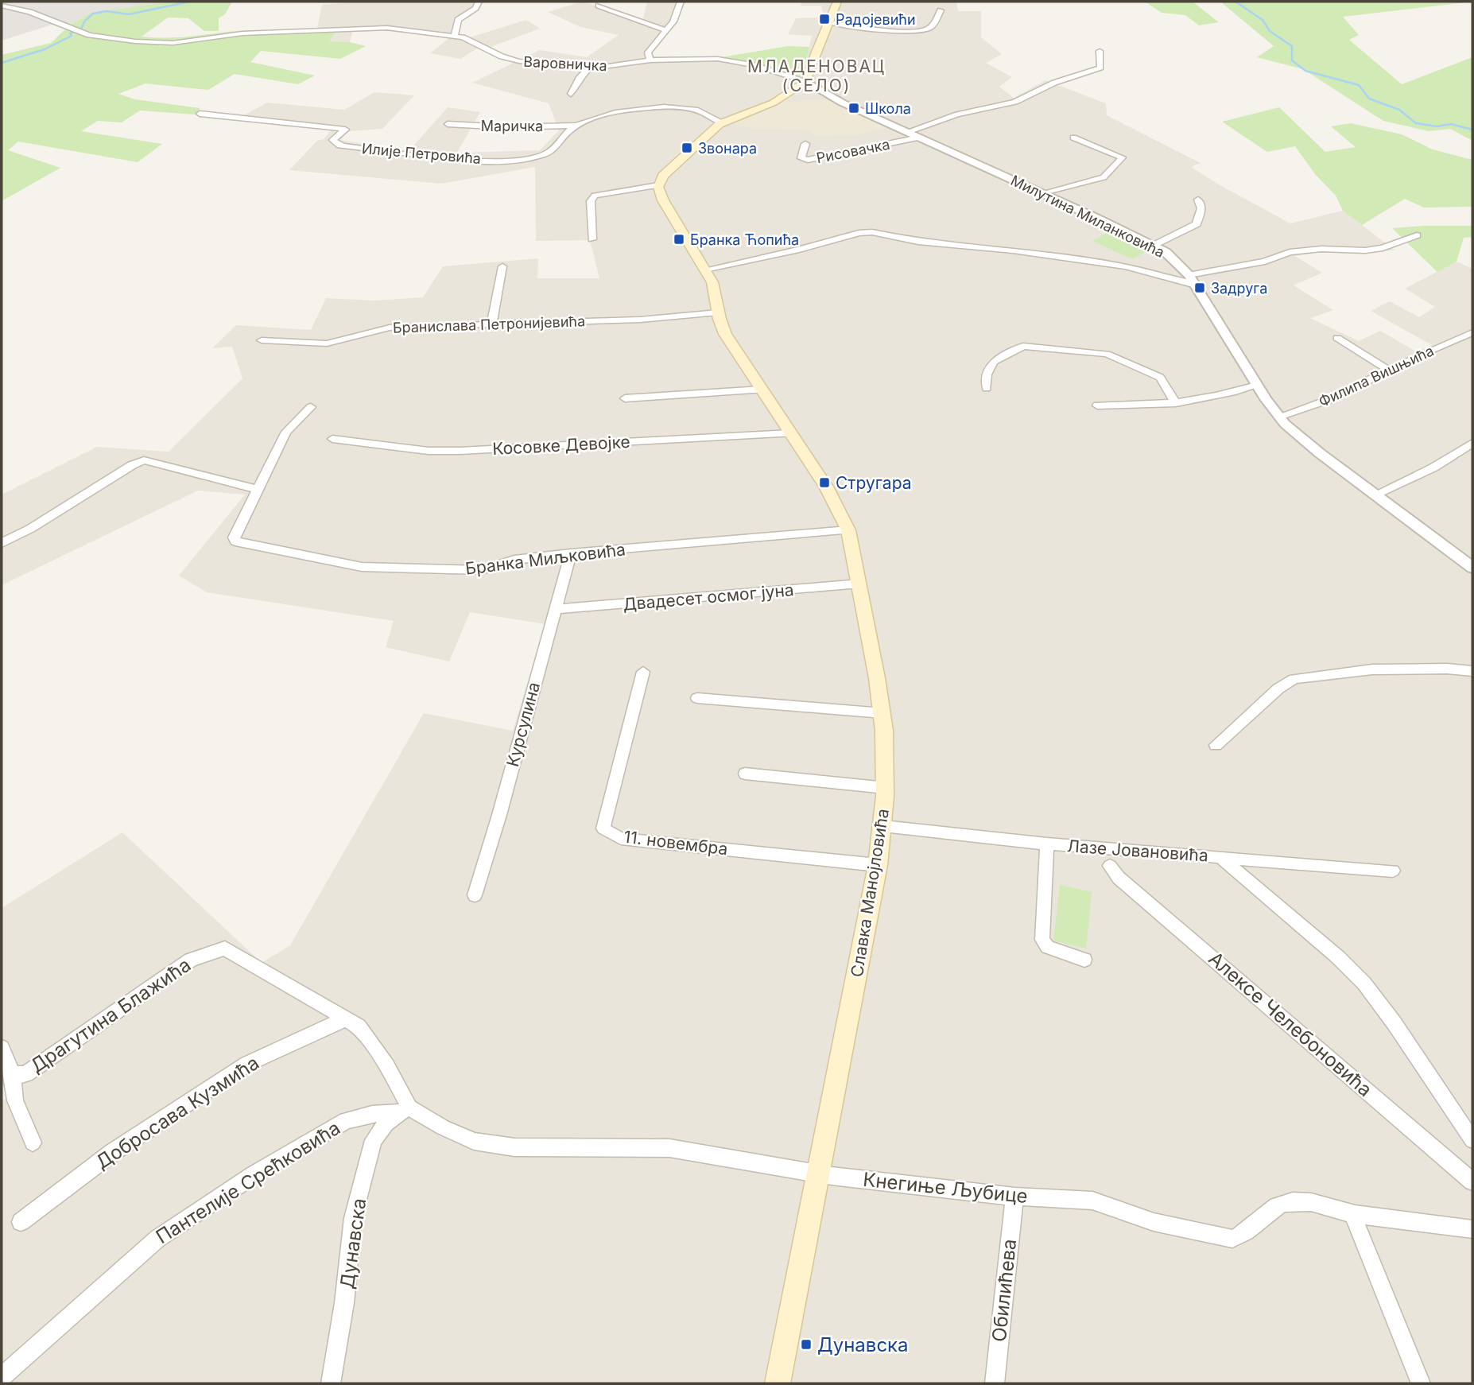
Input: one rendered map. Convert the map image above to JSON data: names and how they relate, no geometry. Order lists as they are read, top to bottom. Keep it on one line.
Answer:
{"streets":{"main road":["Славка Манојловића"],"street":["Варовничка","Маричка","Рисовачка","Илије Петровића","Милутина Миланковића","Бранислава Петронијевића","Филипа Вишњића","Косовке Девојке","Бранка Миљковића","Двадесет осмог јуна","Курсулина","11. новембра","Лазе Јовановића","Драгутина Блажића","Алексе Челебоновића","Добросава Кузмића","Пантелије Срећковића","Кнегиње Љубице","Дунавска","Обилићева"]},"crossings":[["Варовничка","Милутина Миланковића"],["Маричка","Илије Петровића"],["Рисовачка","Милутина Миланковића"],["Милутина Миланковића","Филипа Вишњића"],["Бранислава Петронијевића","Славка Манојловића"],["Косовке Девојке","Славка Манојловића"],["Бранка Миљковића","Курсулина"],["Бранка Миљковића","Славка Манојловића"],["Двадесет осмог јуна","Курсулина"],["Двадесет осмог јуна","Славка Манојловића"],["11. новембра","Славка Манојловића"],["Лазе Јовановића","Славка Манојловића"],["Славка Манојловића","Кнегиње Љубице"],["Драгутина Блажића","Добросава Кузмића"],["Драгутина Блажића","Пантелије Срећковића"],["Драгутина Блажића","Кнегиње Љубице"],["Драгутина Блажића","Дунавска"],["Пантелије Срећковића","Кнегиње Љубице"],["Пантелије Срећковића","Дунавска"],["Кнегиње Љубице","Дунавска"],["Кнегиње Љубице","Обилићева"]],"districts":["МЛАДЕНОВАЦ (СЕЛО)"],"places":{"transit":["Радојевићи","Школа","Звонара","Бранка Ћопића","Задруга","Стругара","Дунавска"]}}
